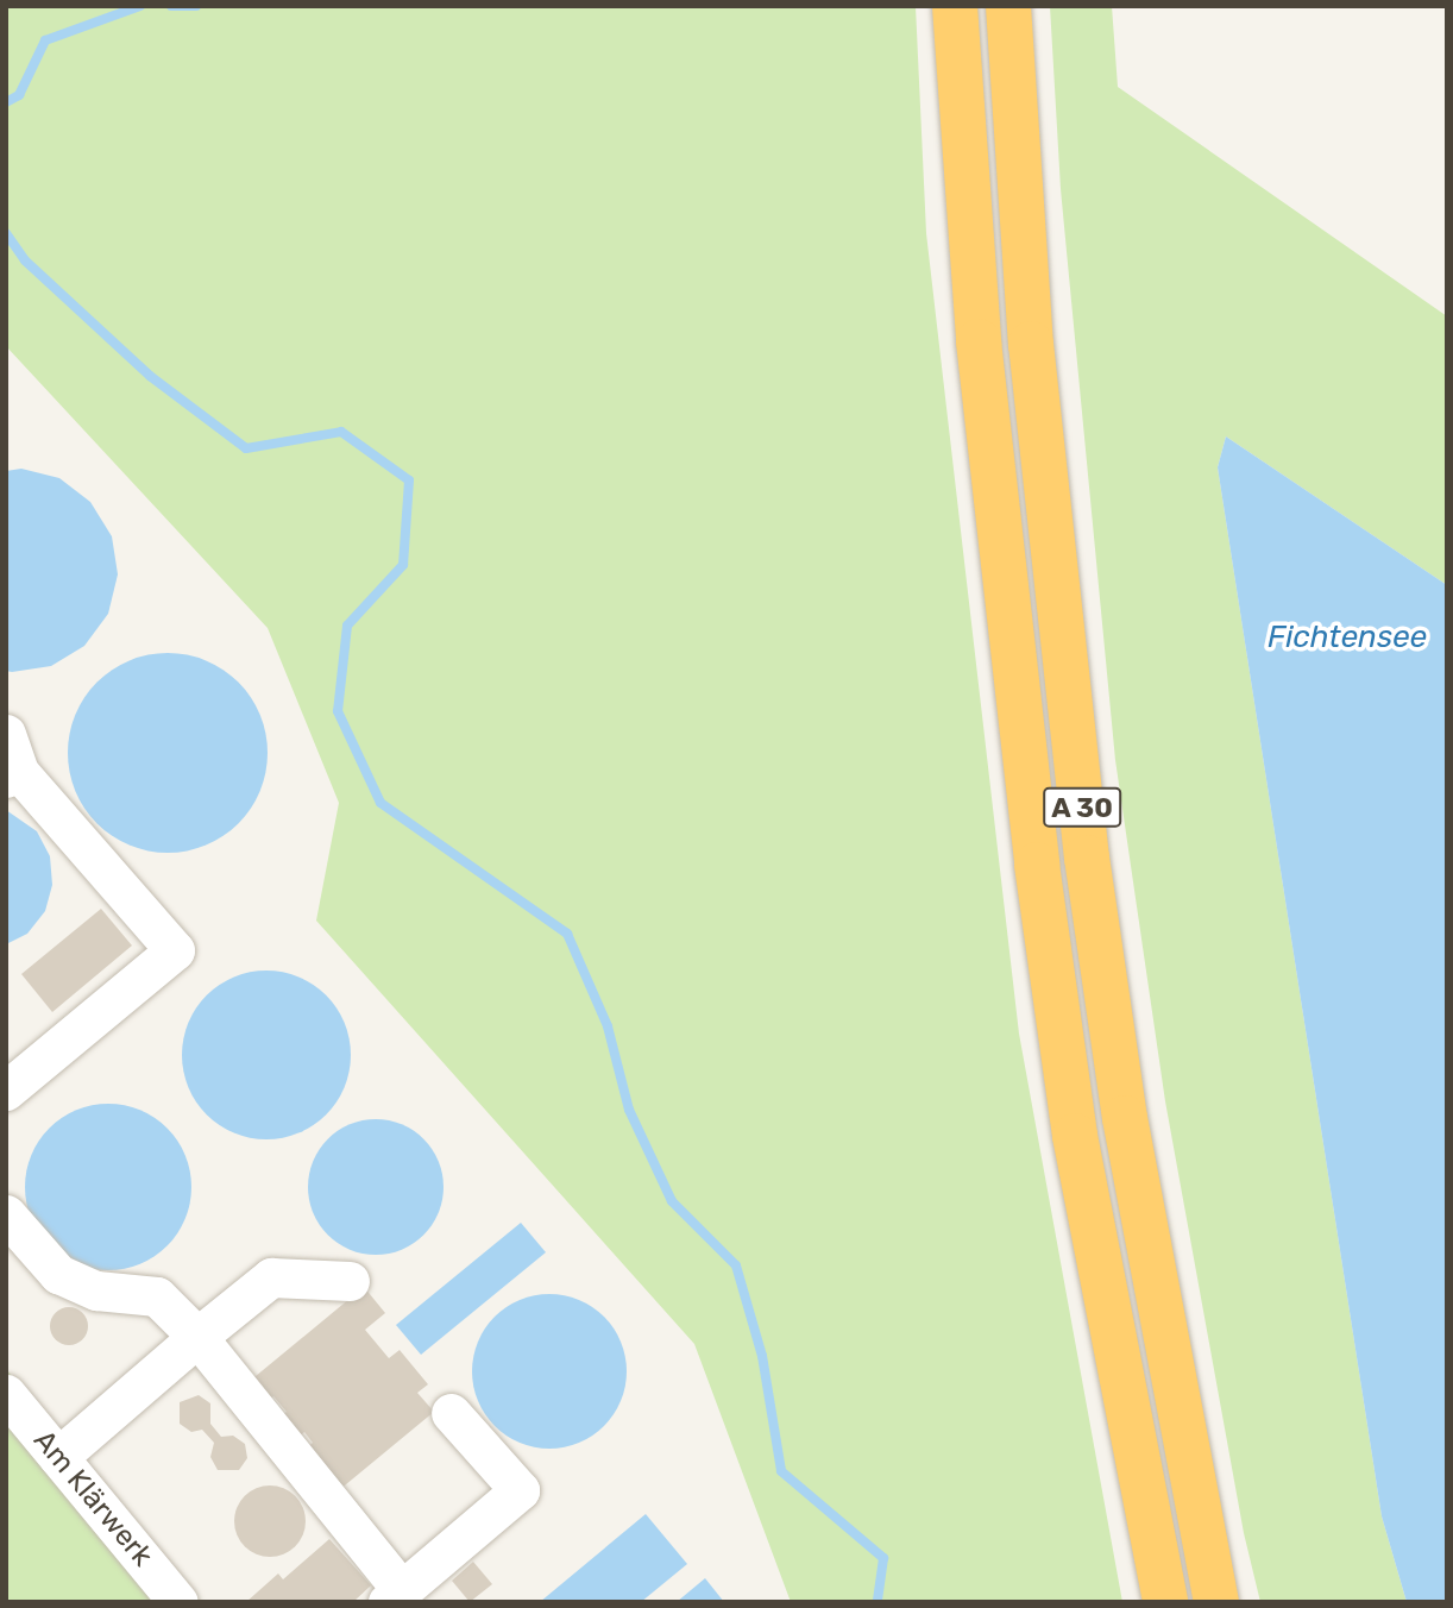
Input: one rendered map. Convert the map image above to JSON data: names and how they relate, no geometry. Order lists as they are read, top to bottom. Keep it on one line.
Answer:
{"streets":{"highway":["A 30"],"street":["Am Klärwerk"]},"water":["Fichtensee"]}
